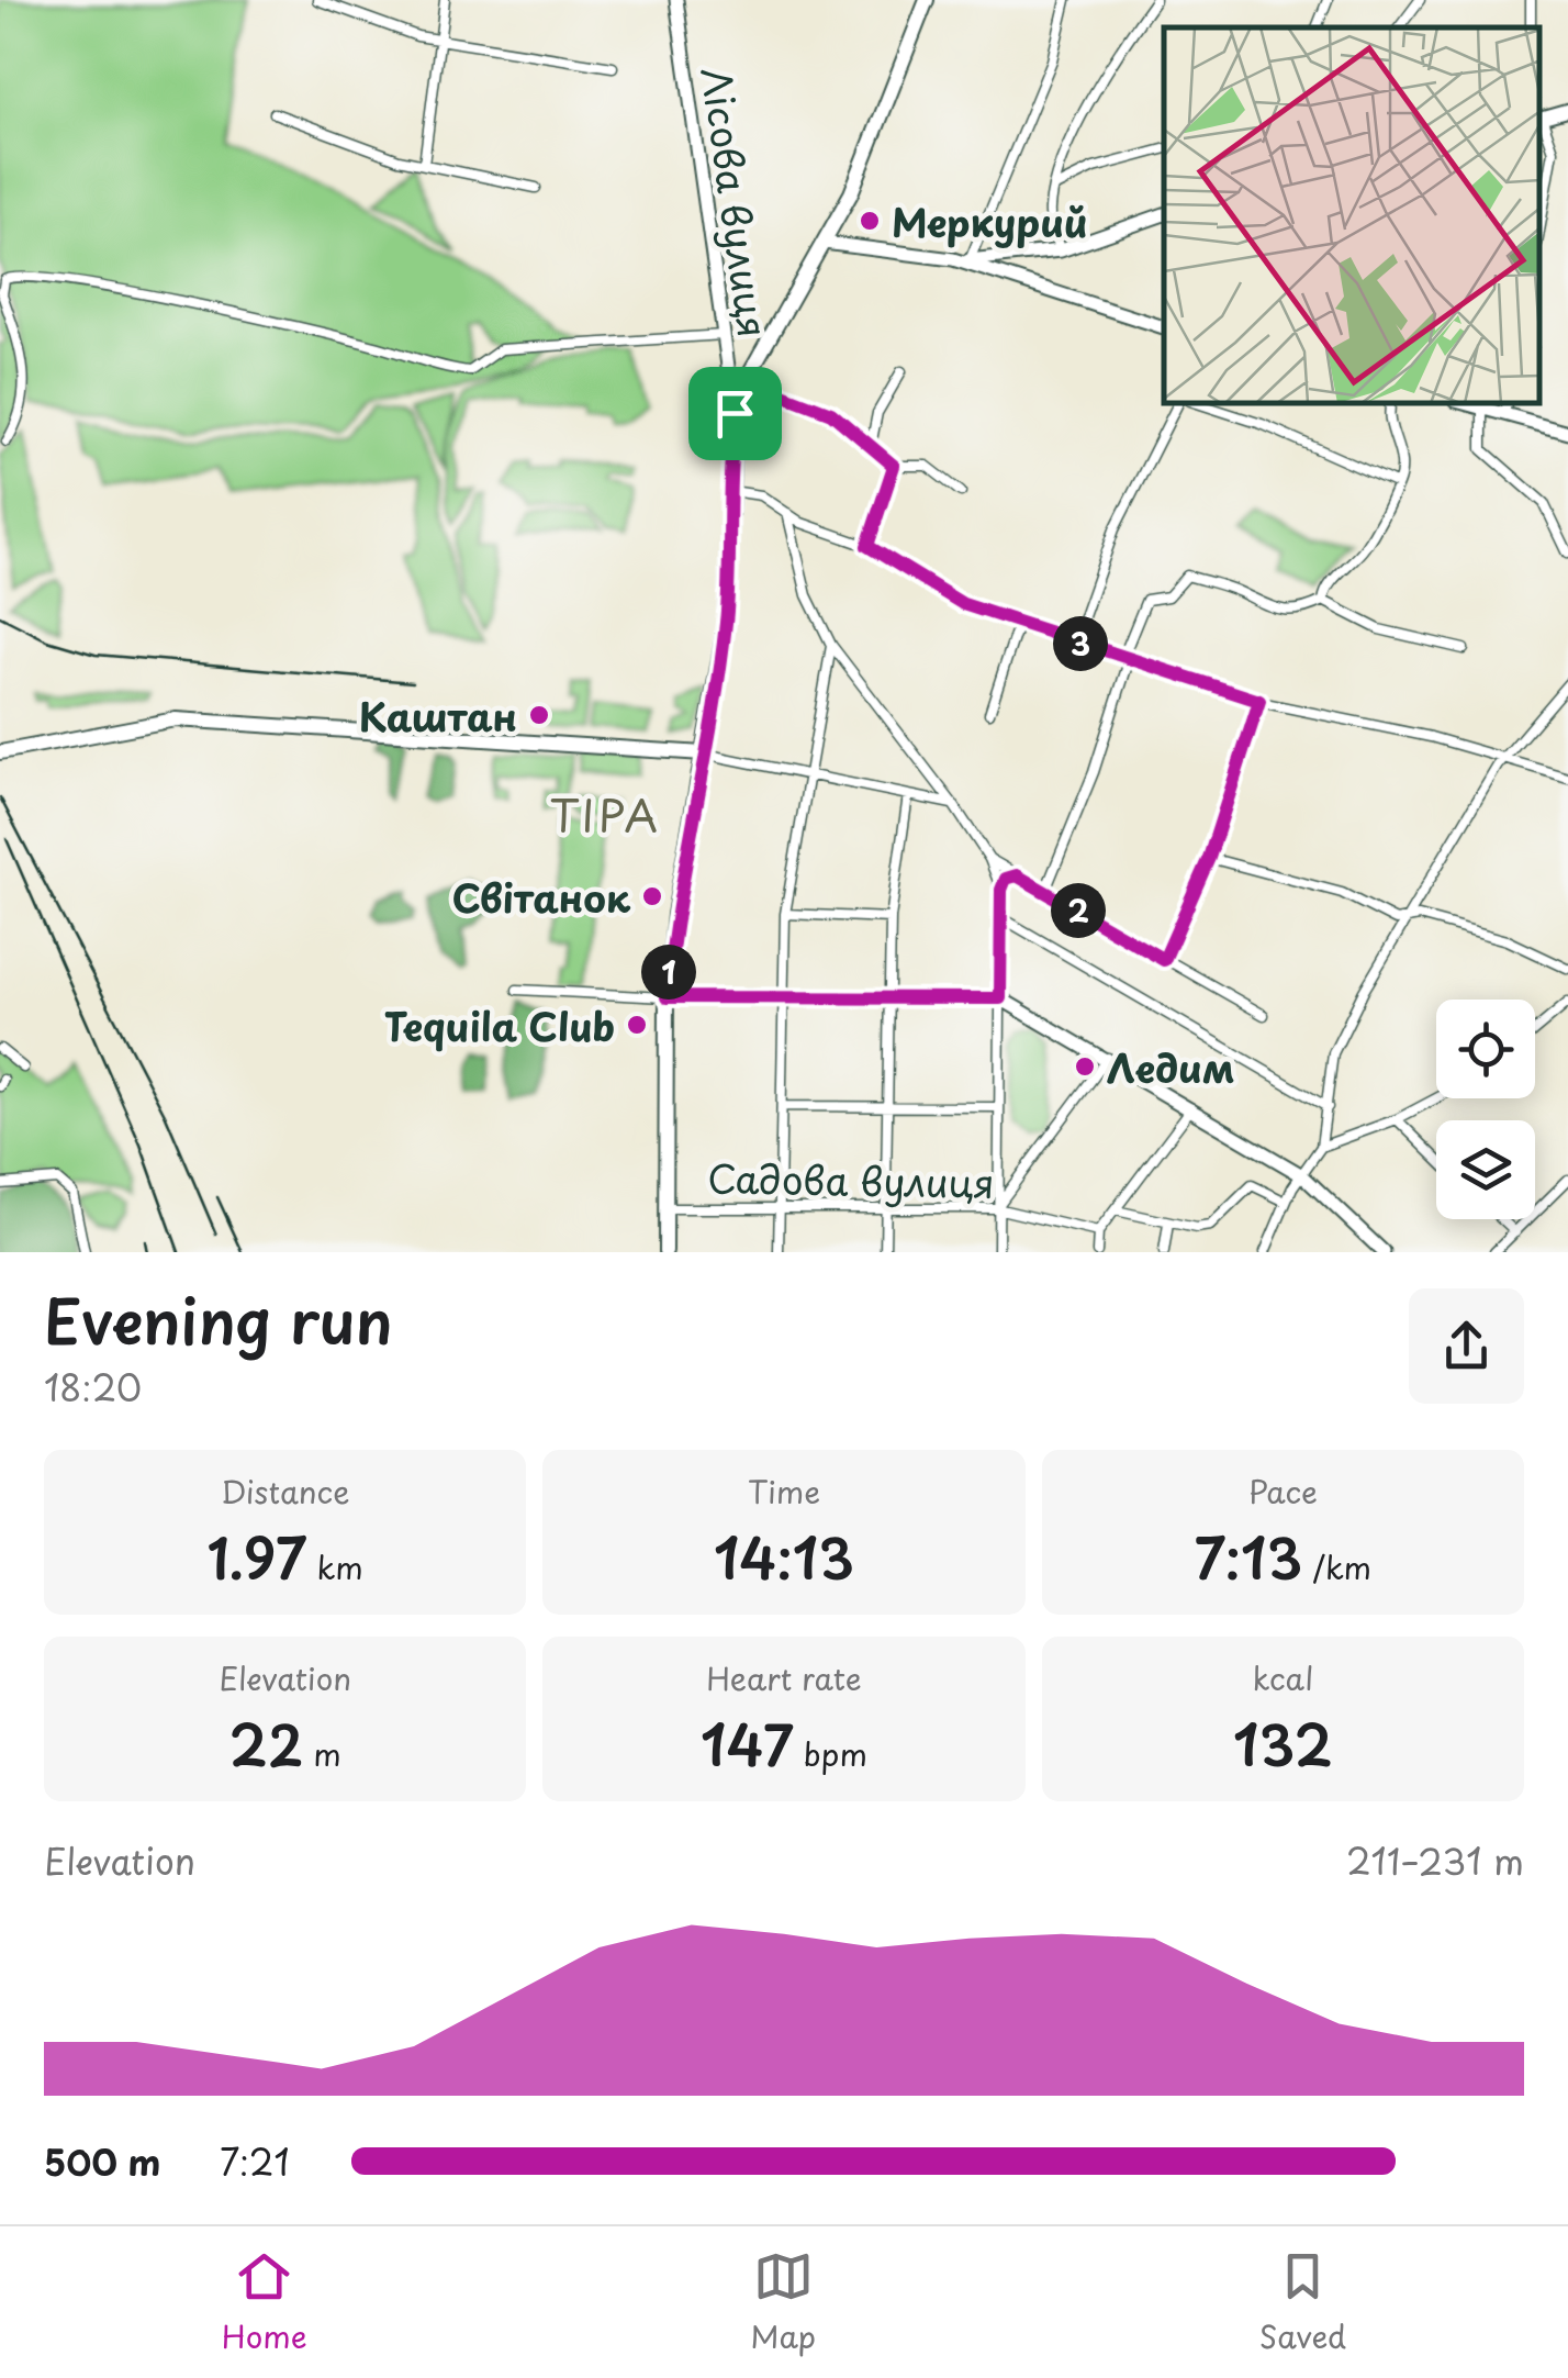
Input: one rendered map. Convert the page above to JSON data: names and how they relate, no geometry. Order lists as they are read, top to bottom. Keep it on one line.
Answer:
{"streets":{"street":["Лісова вулиця","Садова вулиця"]},"districts":["ТІРА"],"places":["Меркурий","Каштан","Світанок","Tequila Club","Ледим"],"page":{"pins":["3","2","1"],"heading":["Evening run","18:20"],"stats":[["Distance","1.97 km"],["Time","14:13"],["Pace","7:13 /km"],["Elevation","22 m"],["Heart rate","147 bpm"],["kcal","132"]],"chart":["Elevation","211–231 m"],"list":[{"name":"500 m","note":"7:21"}],"tabs":["Home","Map","Saved"]}}
